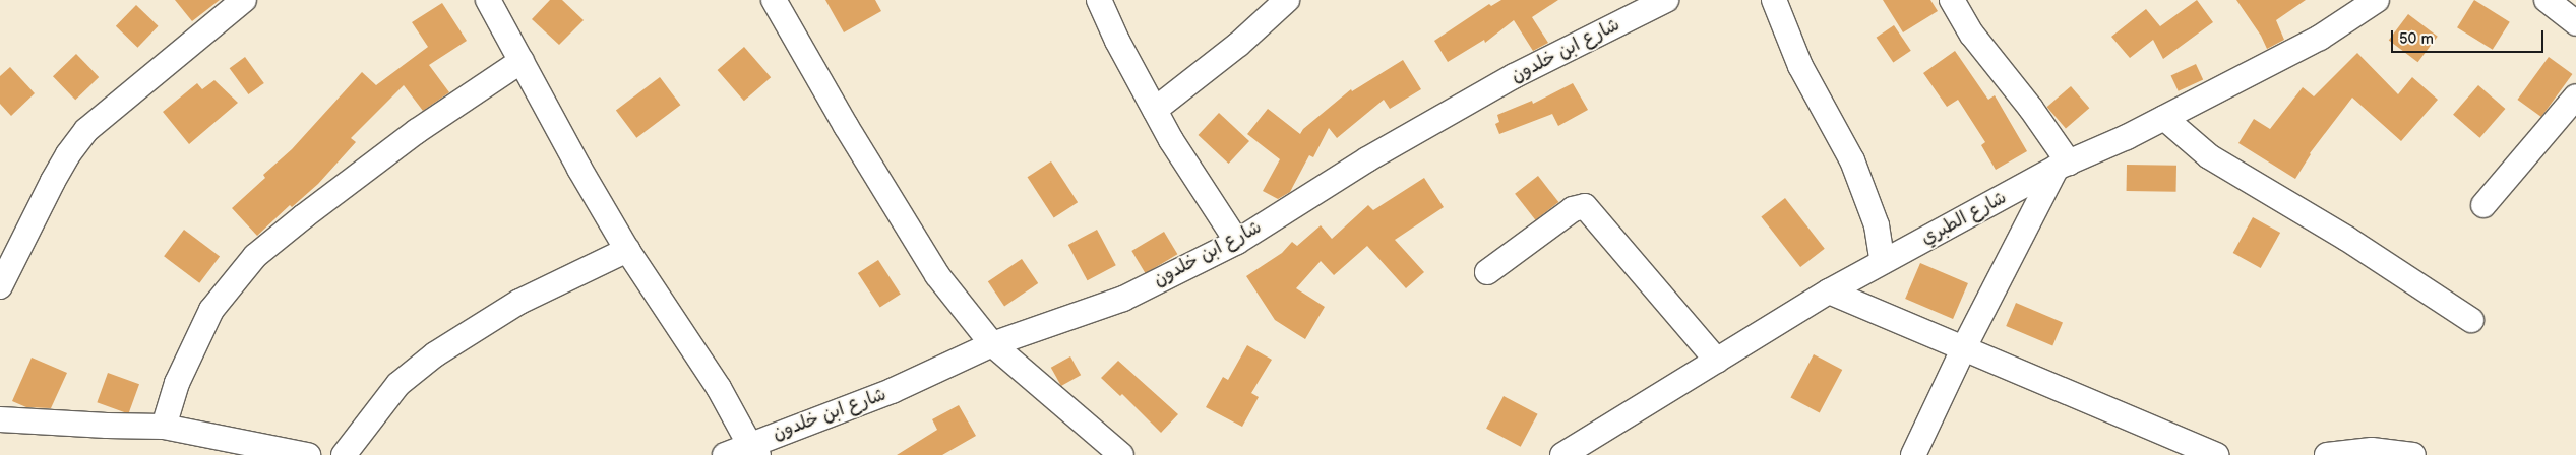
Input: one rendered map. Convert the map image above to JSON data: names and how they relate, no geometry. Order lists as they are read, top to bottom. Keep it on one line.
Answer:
{"streets":{"street":["شارع ابن خلدون","شارع الطبري"]},"scale_bar":"50 m"}
